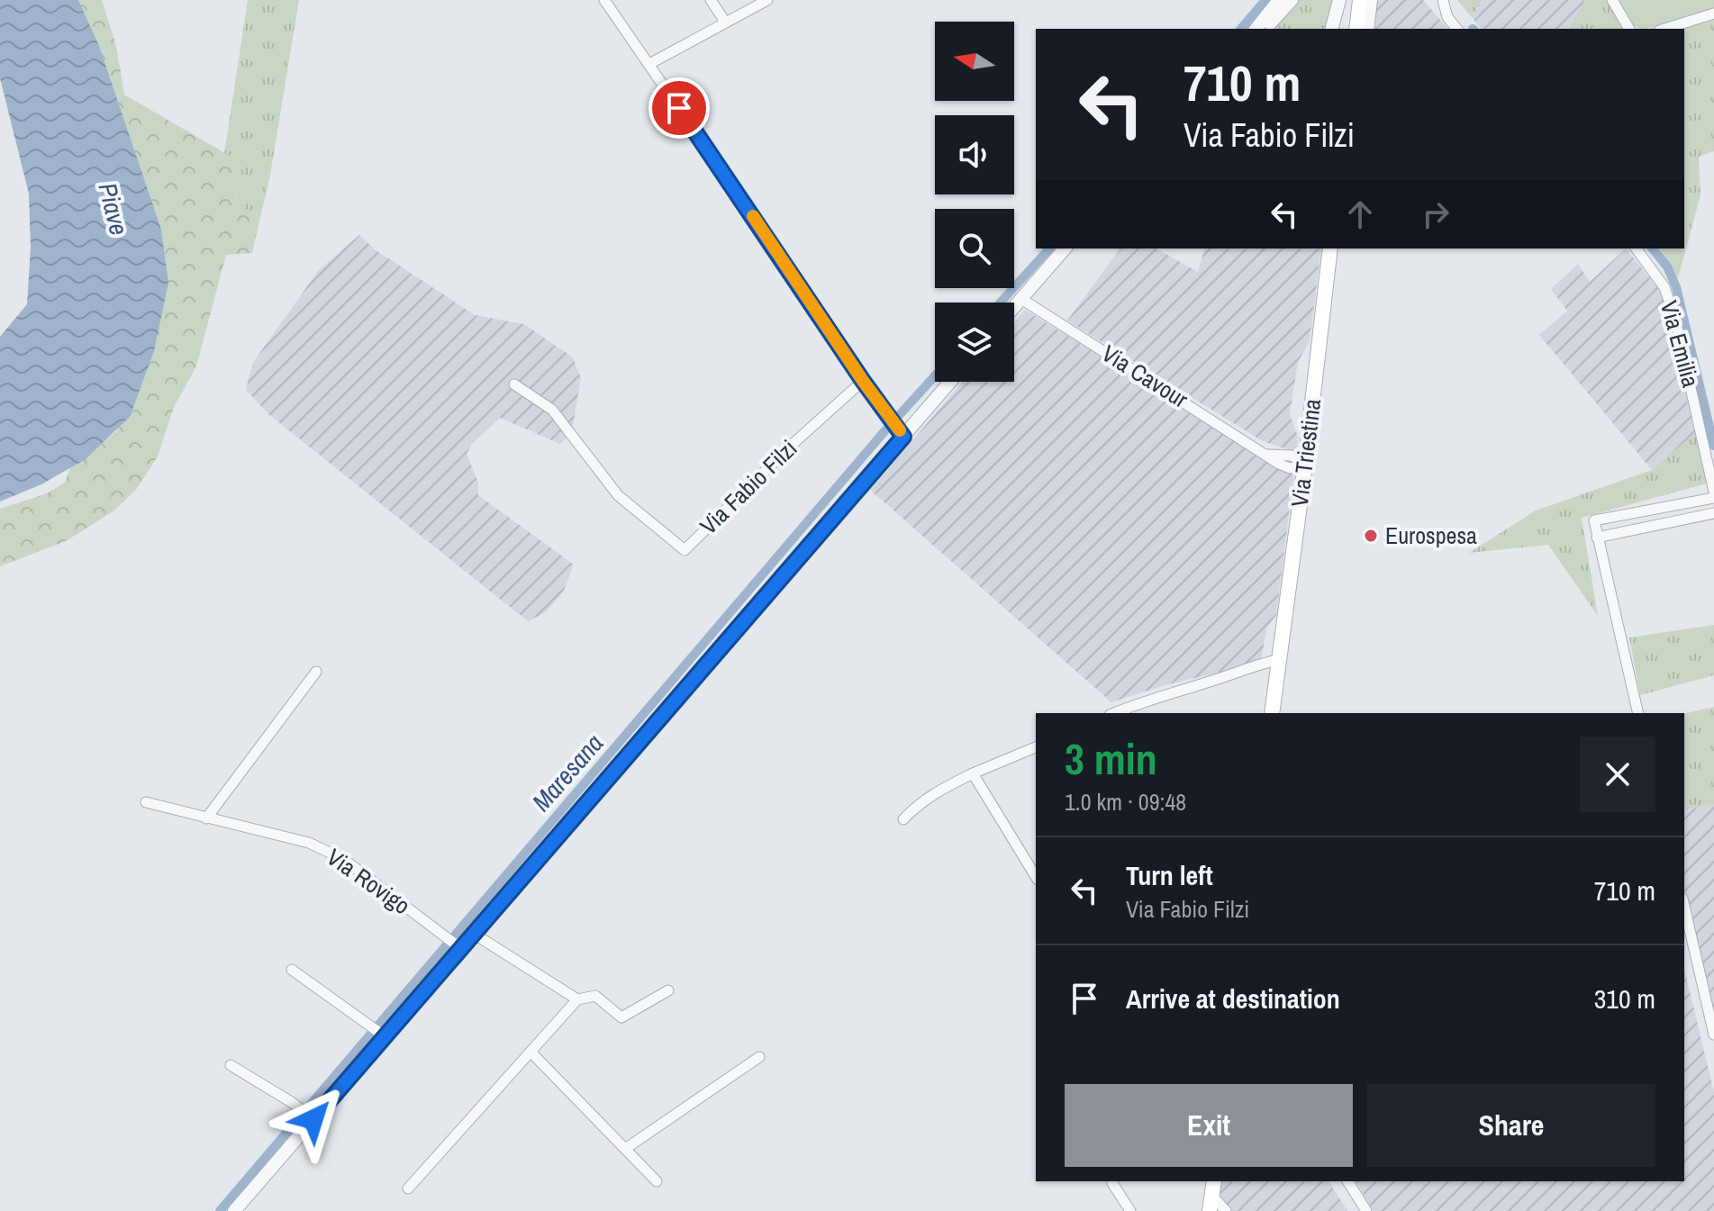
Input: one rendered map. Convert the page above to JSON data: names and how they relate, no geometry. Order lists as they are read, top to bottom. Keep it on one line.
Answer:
{"streets":{"main road":["Via Triestina"],"street":["Via Emilia","Via Cavour","Via Fabio Filzi","Via Rovigo"]},"crossings":[["Via Cavour","Via Triestina"]],"water":["Piave","Maresana"],"places":["Eurospesa"],"north":"left","page":{"turn":["710 m","Via Fabio Filzi"],"heading":["3 min","1.0 km · 09:48"],"list":[{"name":"Turn left","note":"Via Fabio Filzi","value":"710 m"},{"name":"Arrive at destination","value":"310 m"}],"buttons":["Exit","Share"]}}
